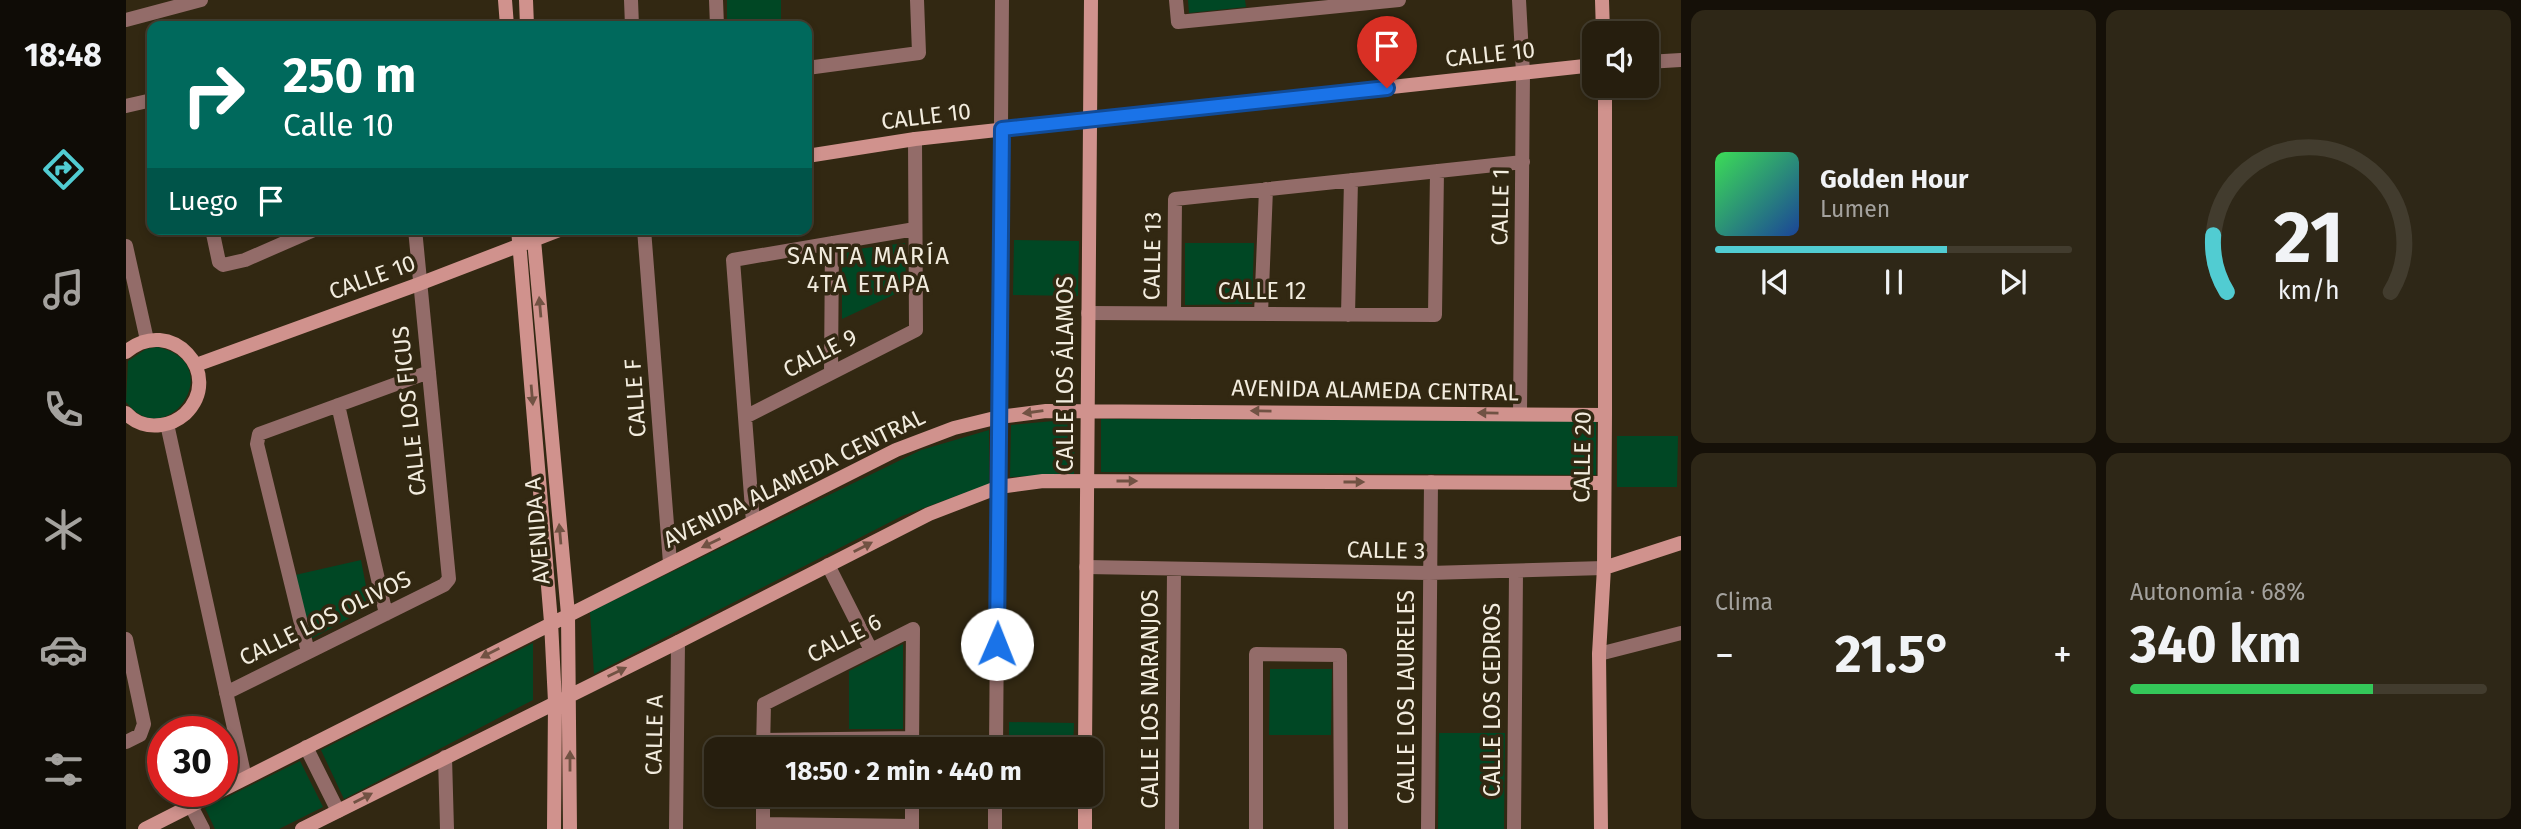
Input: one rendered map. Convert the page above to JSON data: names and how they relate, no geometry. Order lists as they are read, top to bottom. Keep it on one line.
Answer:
{"streets":{"street":["CALLE 10","CALLE 1","CALLE 13","CALLE 12","CALLE 9","CALLE LOS ÁLAMOS","AVENIDA ALAMEDA CENTRAL","CALLE F","CALLE LOS FICUS","CALLE 20","AVENIDA A","CALLE 3","CALLE LOS OLIVOS","CALLE 6","CALLE LOS LAURELES","CALLE LOS NARANJOS","CALLE LOS CEDROS","CALLE A"]},"crossings":[["CALLE 10","CALLE 1"],["CALLE 10","CALLE LOS ÁLAMOS"],["CALLE 10","CALLE LOS FICUS"],["CALLE 10","AVENIDA A"],["CALLE 1","AVENIDA ALAMEDA CENTRAL"],["CALLE 13","CALLE 12"],["CALLE 12","CALLE LOS ÁLAMOS"],["CALLE LOS ÁLAMOS","AVENIDA ALAMEDA CENTRAL"],["CALLE LOS ÁLAMOS","CALLE 3"],["AVENIDA ALAMEDA CENTRAL","CALLE F"],["AVENIDA ALAMEDA CENTRAL","CALLE 20"],["AVENIDA ALAMEDA CENTRAL","AVENIDA A"],["CALLE LOS FICUS","CALLE LOS OLIVOS"],["CALLE 20","CALLE 3"],["CALLE 3","CALLE LOS LAURELES"],["CALLE 3","CALLE LOS NARANJOS"],["CALLE 3","CALLE LOS CEDROS"]],"districts":["SANTA MARÍA 4TA ETAPA"],"page":{"tabs":"18:48","turn":["250 m","Calle 10"],"song":["Golden Hour","Lumen"],"then":"Luego","tile":["Clima",["Autonomía · 68%","340 km"]],"heat":["−","21.5°","+"],"limit":"30","trip":"18:50 · 2 min · 440 m","gauge":["21","km/h"]}}
